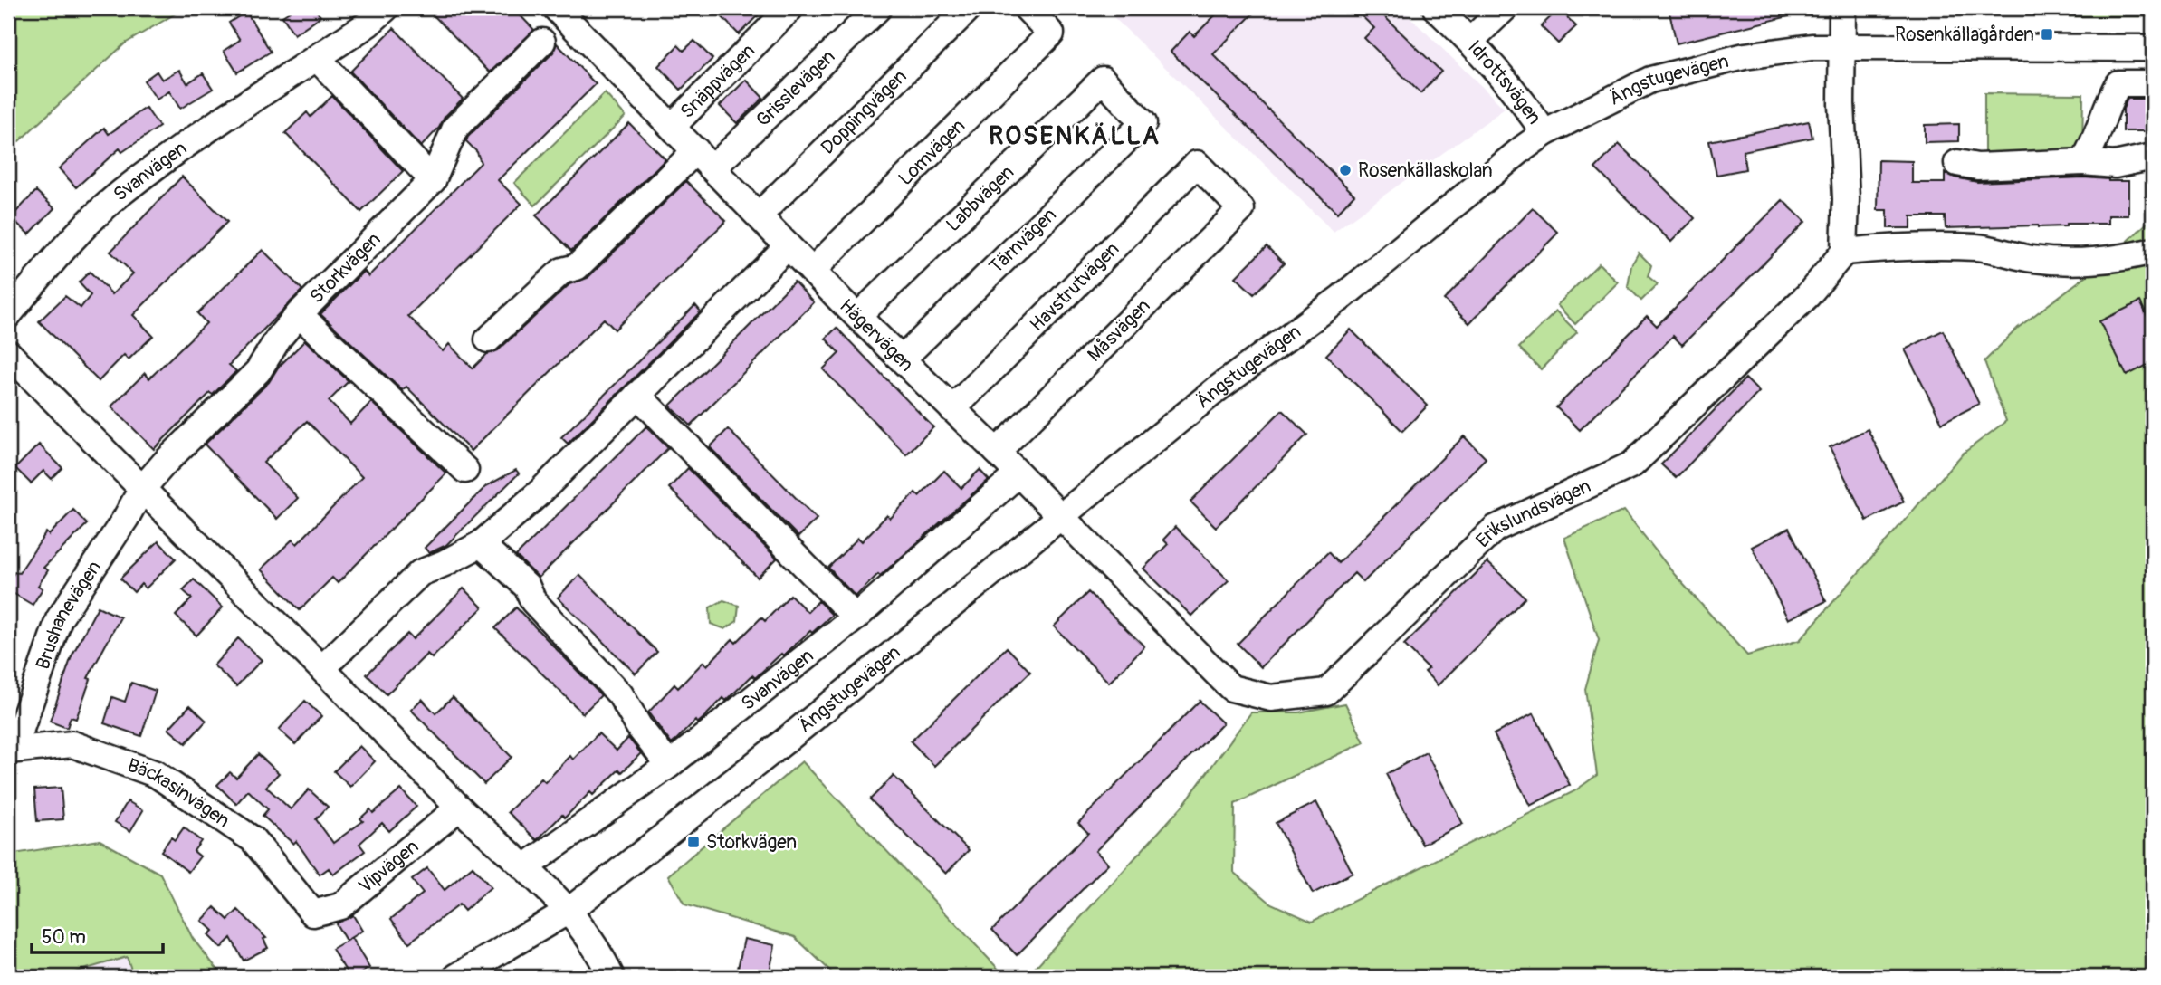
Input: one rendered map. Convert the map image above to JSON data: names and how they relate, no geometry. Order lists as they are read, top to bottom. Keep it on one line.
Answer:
{"streets":{"street":["Snäppvägen","Ängstugevägen","Idrottsvägen","Grisslevägen","Doppingvägen","Lomvägen","Svanvägen","Labbvägen","Tärnvägen","Storkvägen","Havstrutvägen","Måsvägen","Hägervägen","Erikslundsvägen","Brushanevägen","Bäckasinvägen","Vipvägen"]},"crossings":[["Snäppvägen","Hägervägen"],["Ängstugevägen","Idrottsvägen"],["Ängstugevägen","Hägervägen"],["Ängstugevägen","Erikslundsvägen"],["Grisslevägen","Hägervägen"],["Doppingvägen","Hägervägen"],["Lomvägen","Hägervägen"],["Svanvägen","Hägervägen"],["Labbvägen","Tärnvägen"],["Labbvägen","Hägervägen"],["Tärnvägen","Hägervägen"],["Storkvägen","Brushanevägen"],["Havstrutvägen","Måsvägen"],["Havstrutvägen","Hägervägen"],["Måsvägen","Hägervägen"],["Hägervägen","Erikslundsvägen"],["Brushanevägen","Bäckasinvägen"],["Bäckasinvägen","Vipvägen"]],"districts":["ROSENKÄLLA"],"places":{"transit":["Rosenkällagården","Storkvägen"],"other":["Rosenkällaskolan"]},"scale_bar":"50 m"}
